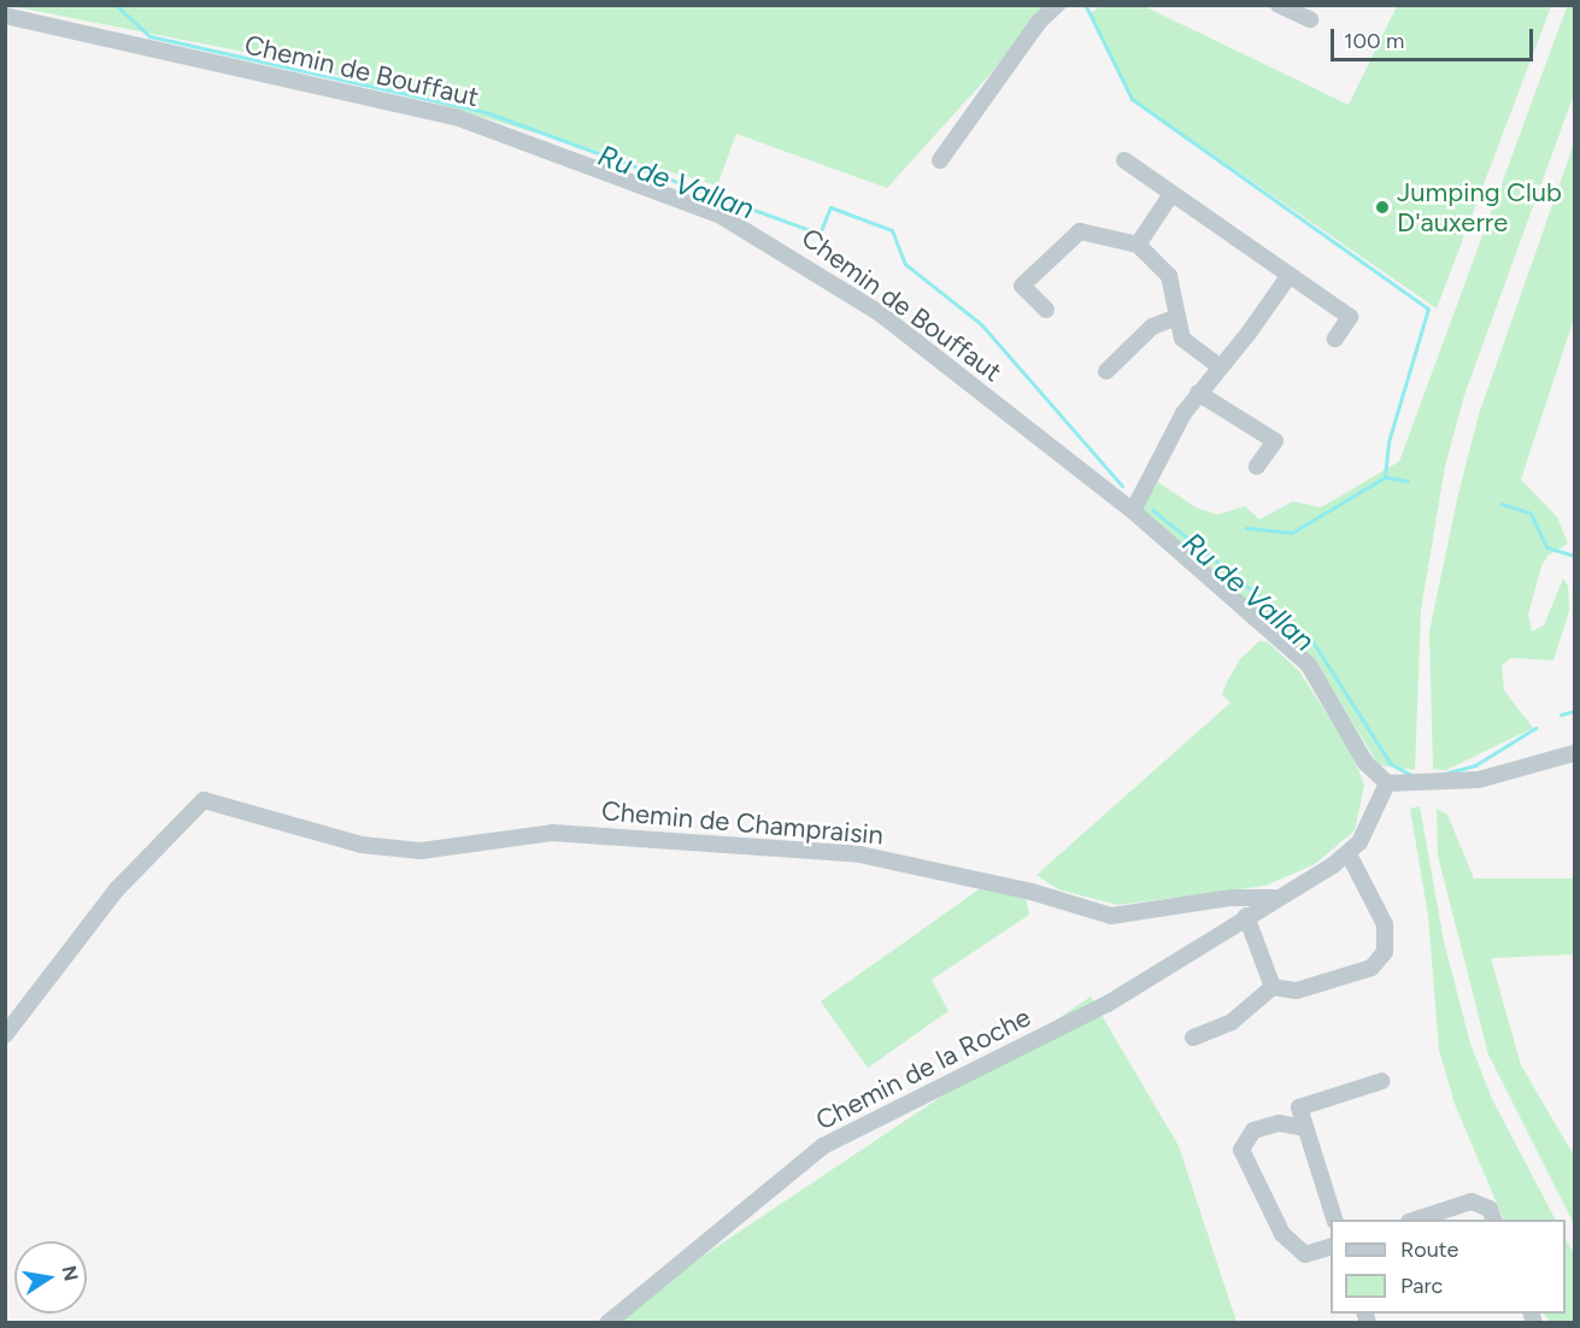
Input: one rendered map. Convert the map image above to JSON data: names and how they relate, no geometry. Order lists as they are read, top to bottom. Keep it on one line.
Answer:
{"streets":{"street":["Chemin de Bouffaut","Chemin de Champraisin","Chemin de la Roche"]},"crossings":[["Chemin de Bouffaut","Chemin de la Roche"],["Chemin de Champraisin","Chemin de la Roche"]],"water":["Ru de Vallan"],"places":["Jumping Club D'auxerre"],"legend":["Route","Parc"],"scale_bar":"100 m","north":"right"}
